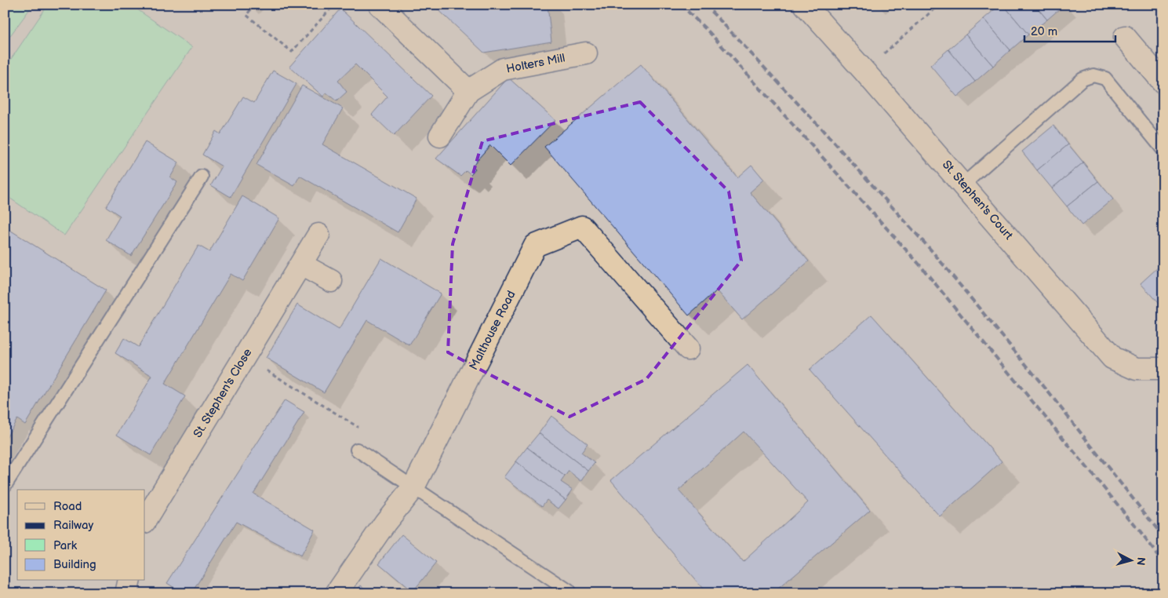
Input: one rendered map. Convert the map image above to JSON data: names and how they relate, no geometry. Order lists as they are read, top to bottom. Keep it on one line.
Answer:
{"streets":{"street":["Holters Mill","St. Stephen's Court","Malthouse Road","St. Stephen's Close"]},"legend":["Road","Railway","Park","Building"],"scale_bar":"20 m","north":"right"}
